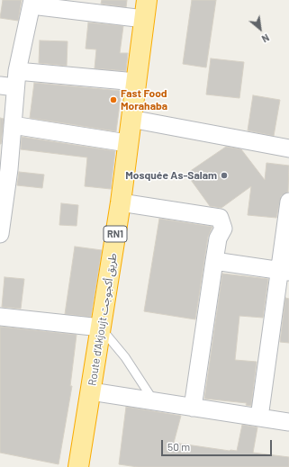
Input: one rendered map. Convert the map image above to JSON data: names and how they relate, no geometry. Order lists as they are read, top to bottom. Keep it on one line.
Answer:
{"streets":{"highway":["RN1","Route d'Akjoujt طريق أكجوجت"]},"places":["Fast Food Morahaba","Mosquée As-Salam"],"scale_bar":"50 m","north":"bottom right"}
